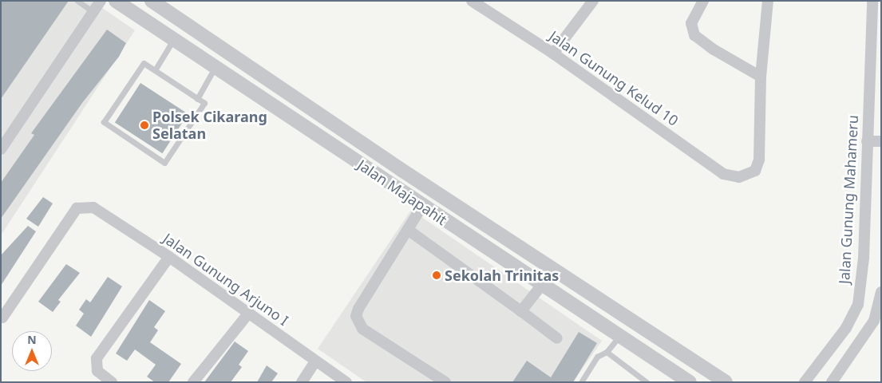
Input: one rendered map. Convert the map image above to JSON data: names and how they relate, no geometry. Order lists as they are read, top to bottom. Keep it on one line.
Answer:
{"streets":{"street":["Jalan Gunung Kelud 10","Jalan Majapahit","Jalan Gunung Mahameru","Jalan Gunung Arjuno I"]},"places":["Polsek Cikarang Selatan","Sekolah Trinitas"],"north":"top"}
